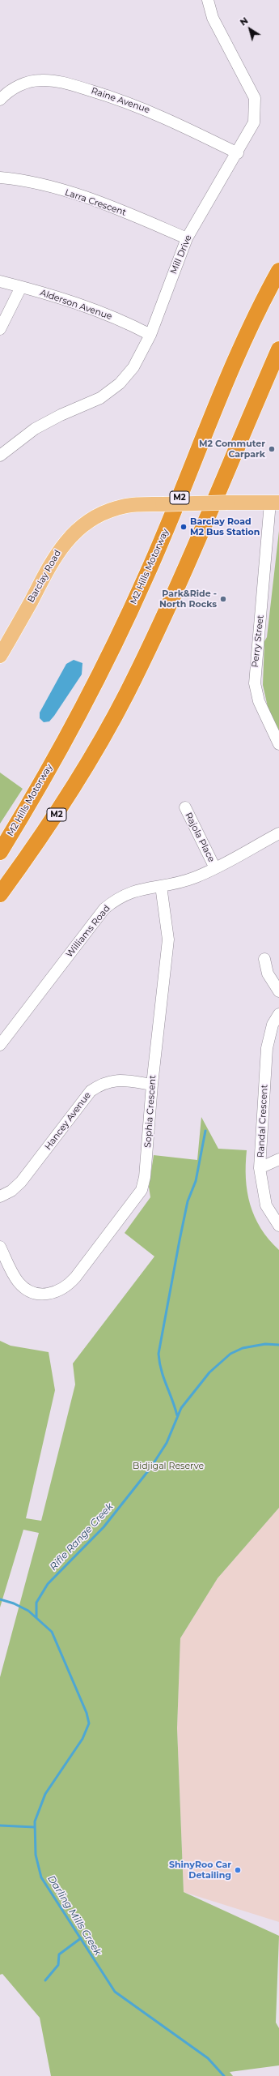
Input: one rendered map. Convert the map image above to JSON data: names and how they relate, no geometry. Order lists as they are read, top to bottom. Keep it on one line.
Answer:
{"streets":{"highway":["M2","M2 Hills Motorway"],"main road":["Barclay Road"],"street":["Raine Avenue","Larra Crescent","Mill Drive","Alderson Avenue","Perry Street","Rajola Place","Williams Road","Sophia Crescent","Hancey Avenue","Randal Crescent"]},"crossings":[["Raine Avenue","Mill Drive"],["Larra Crescent","Mill Drive"],["Mill Drive","Alderson Avenue"],["Barclay Road","Perry Street"],["Rajola Place","Williams Road"],["Williams Road","Sophia Crescent"],["Sophia Crescent","Hancey Avenue"]],"water":["Rifle Range Creek","Darling Mills Creek"],"parks":["Bidjigal Reserve"],"places":["M2 Commuter Carpark","Barclay Road M2 Bus Station","Park&Ride - North Rocks","ShinyRoo Car Detailing"],"north":"top left"}
